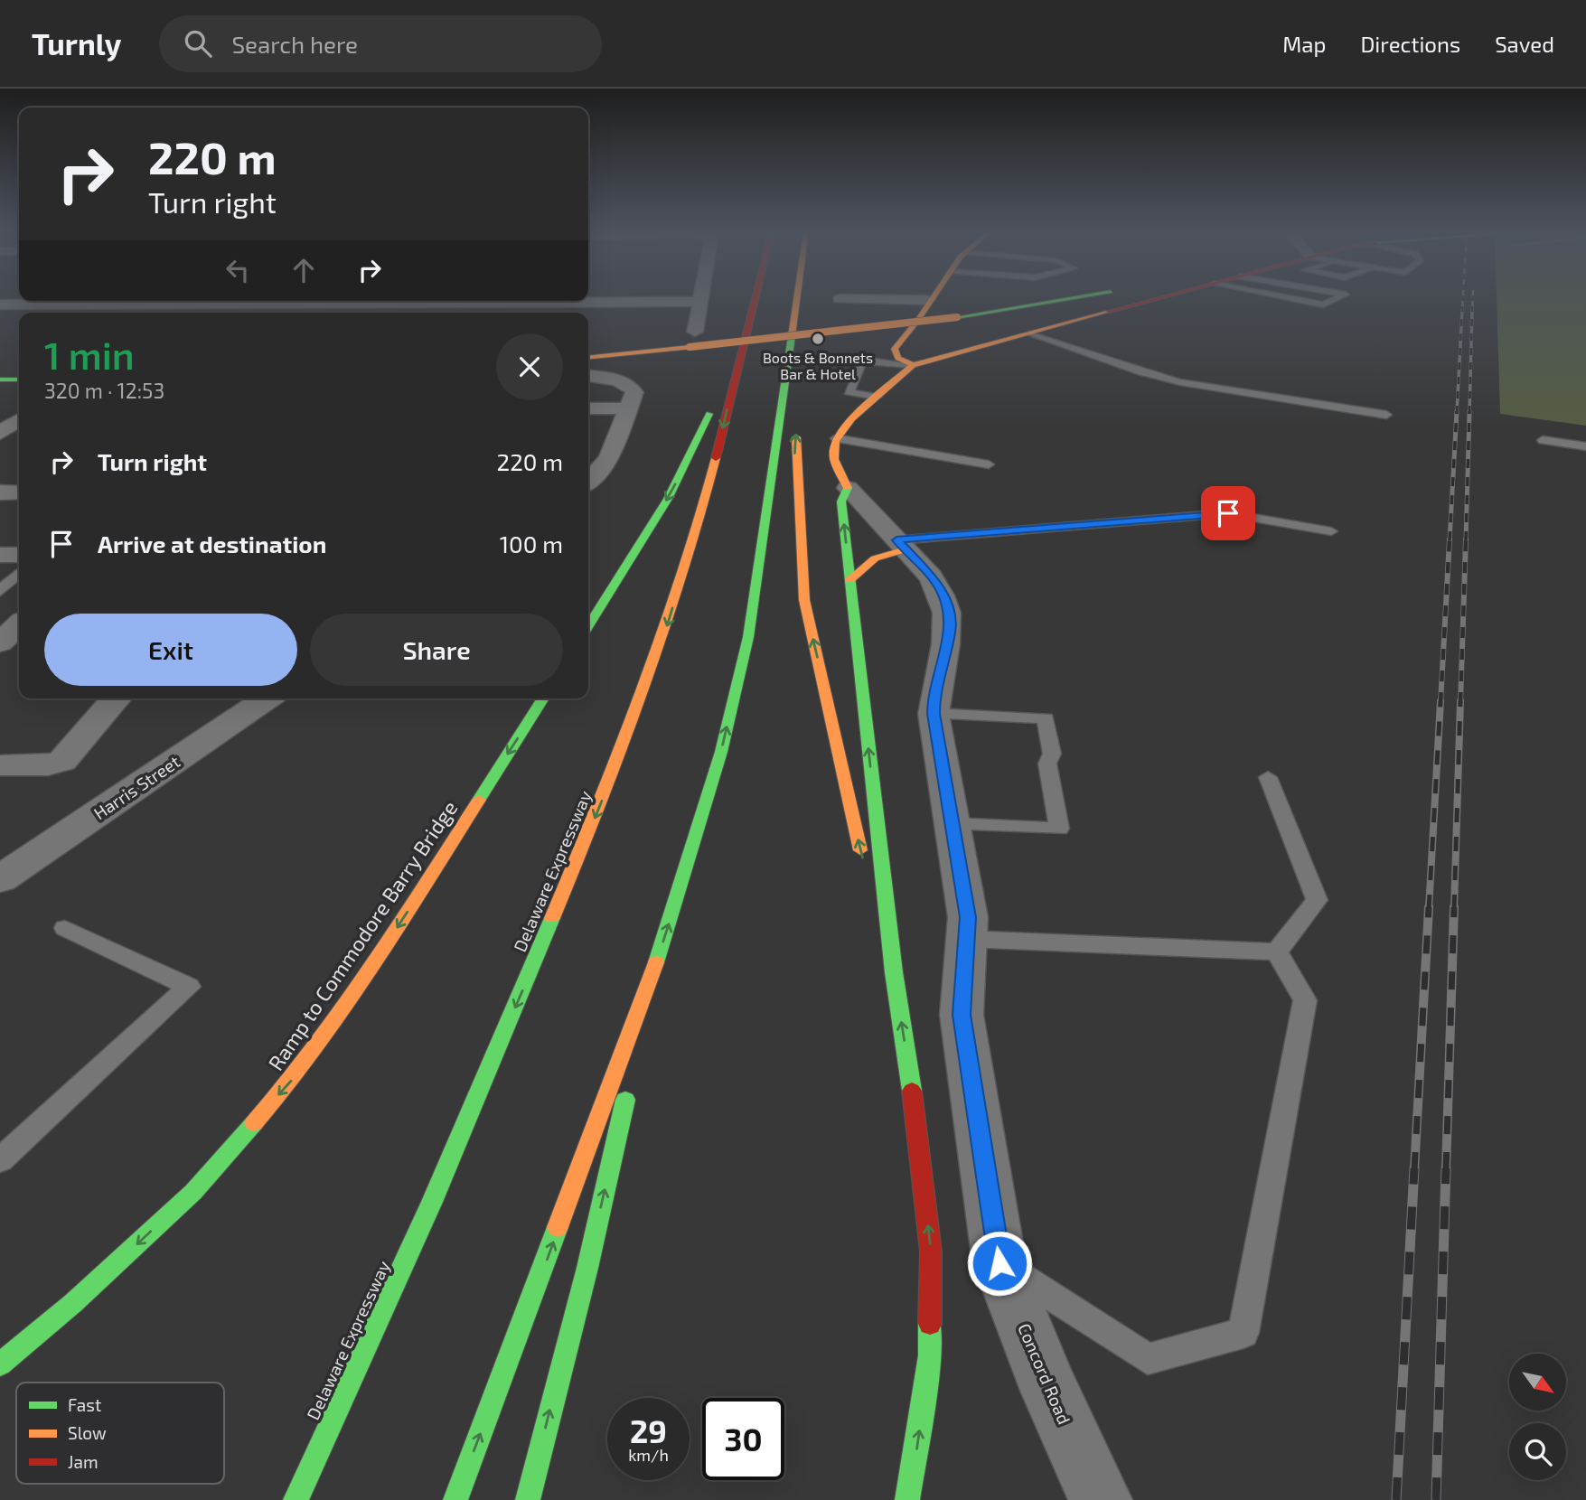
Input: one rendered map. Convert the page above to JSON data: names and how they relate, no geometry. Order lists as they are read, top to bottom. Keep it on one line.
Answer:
{"streets":{"main road":["Delaware Expressway","Ramp to Commodore Barry Bridge","Concord Road"],"street":["Harris Street"]},"one_way":["Ramp to Commodore Barry Bridge"],"places":["Boots & Bonnets Bar & Hotel"],"legend":["Fast","Slow","Jam"],"north":"bottom right","page":{"header":"Turnly","search":"Search here","nav":["Map","Directions","Saved"],"turn":["220 m","Turn right"],"heading":["1 min","320 m · 12:53"],"list":[{"name":"Turn right","value":"220 m"},{"name":"Arrive at destination","value":"100 m"}],"buttons":["Exit","Share"],"speed":"29 km/h","limit":"30"}}
